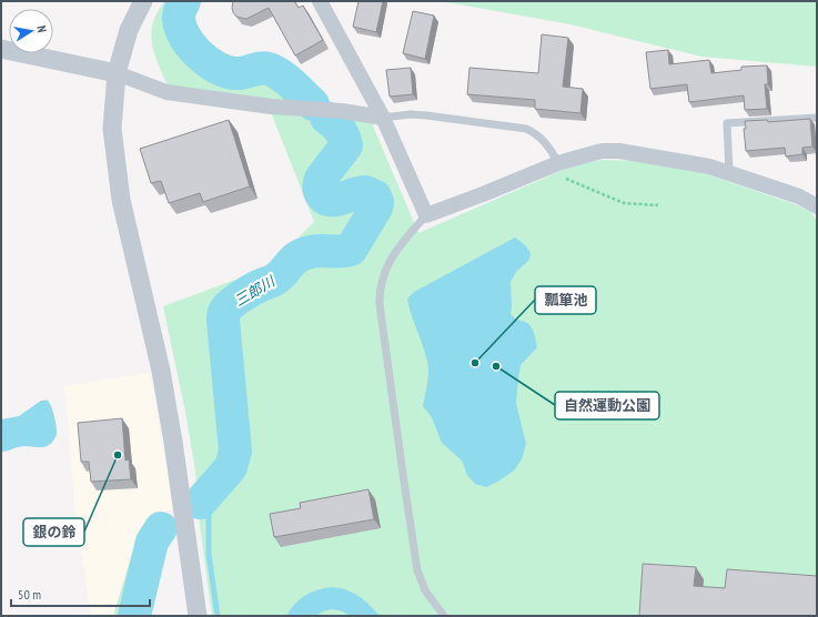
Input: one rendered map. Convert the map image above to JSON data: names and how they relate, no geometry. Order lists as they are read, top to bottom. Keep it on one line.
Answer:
{"water":["三郎川"],"places":["瓢箪池","自然運動公園","銀の鈴"],"scale_bar":"50 m","north":"right"}
